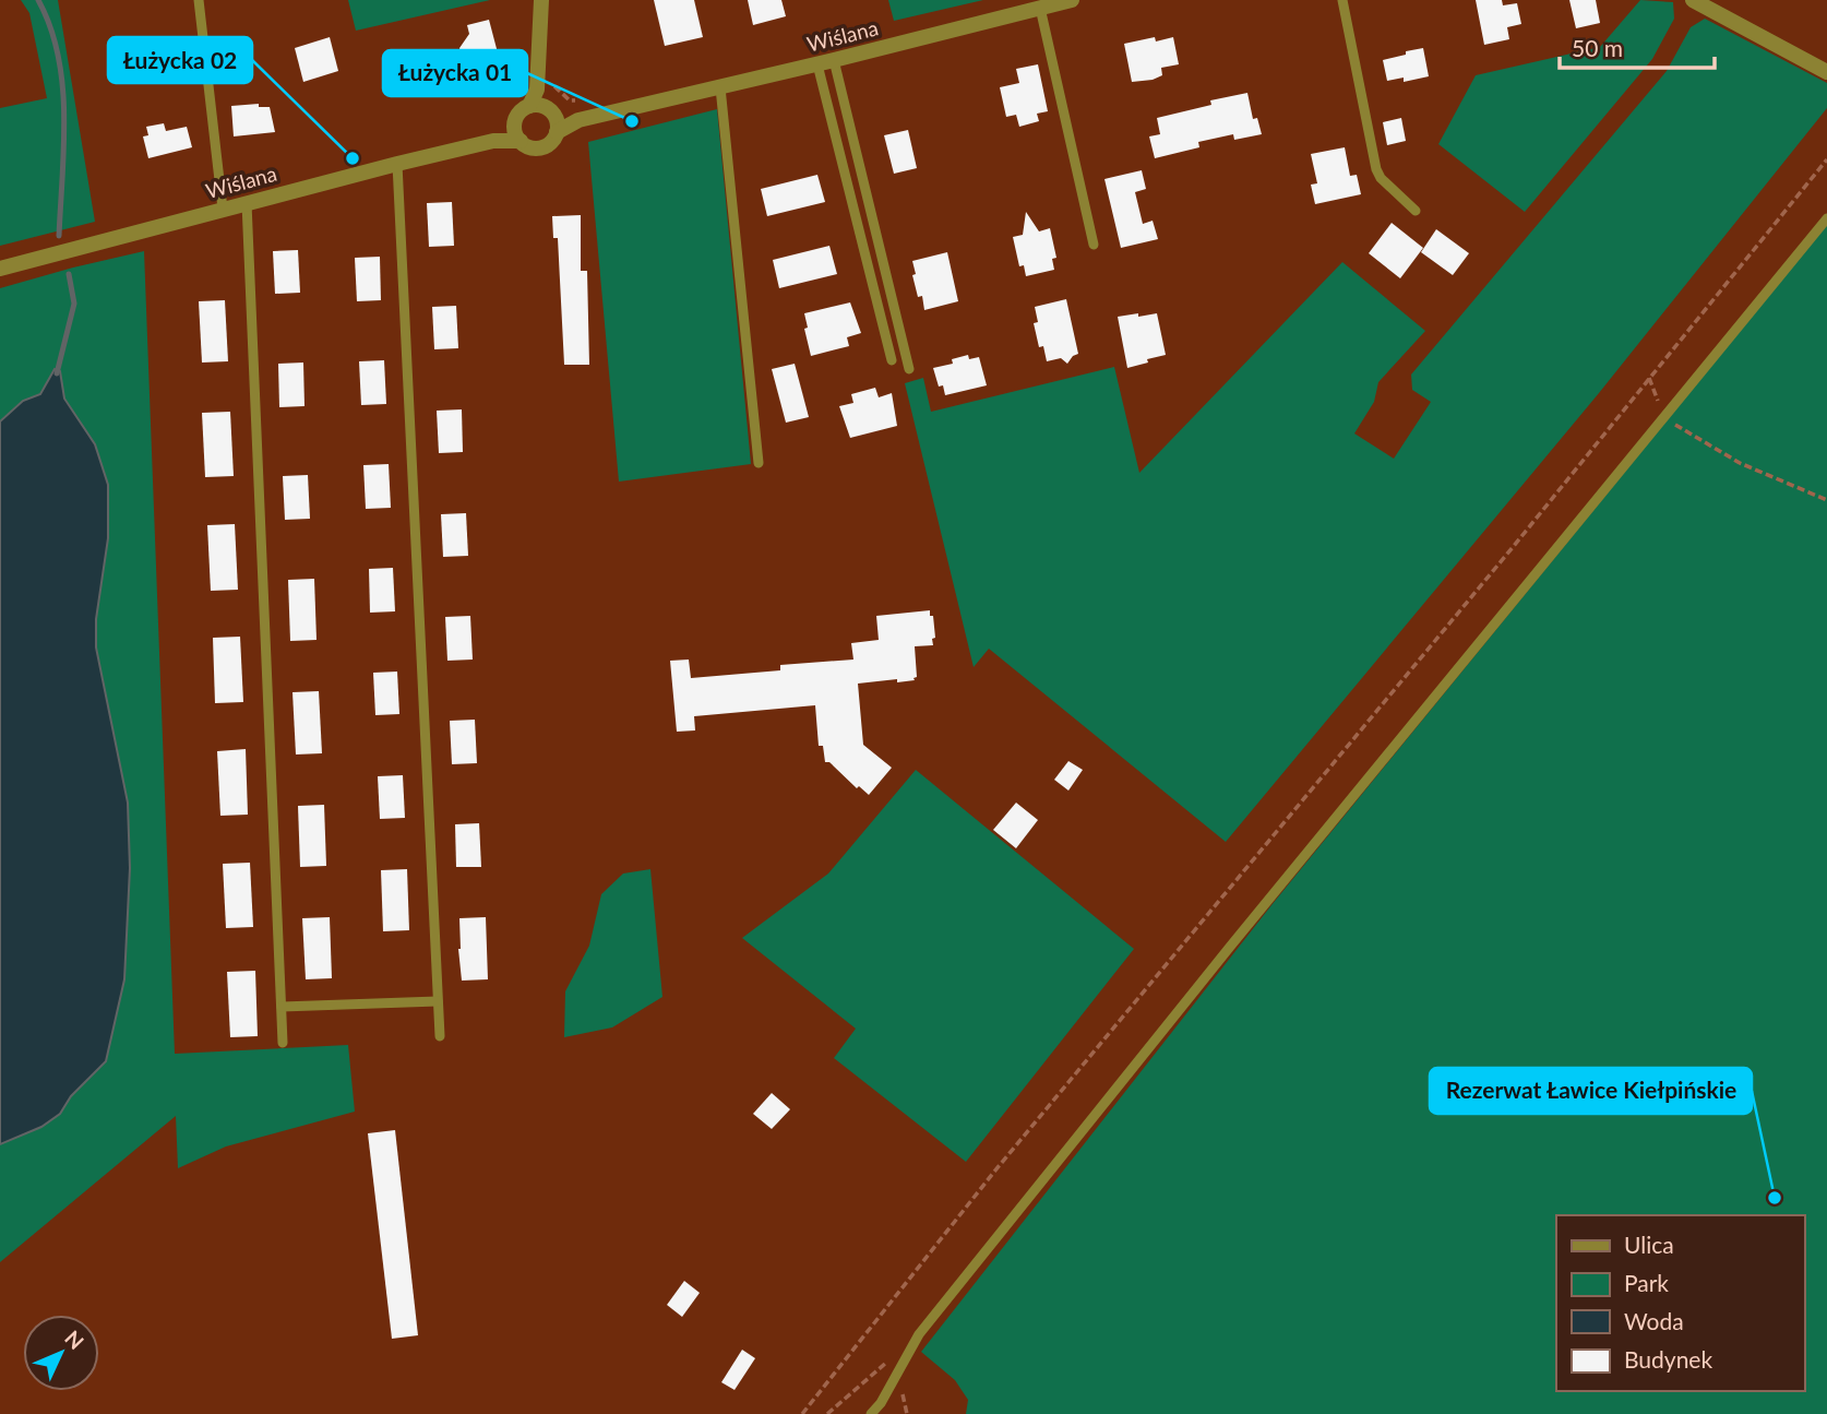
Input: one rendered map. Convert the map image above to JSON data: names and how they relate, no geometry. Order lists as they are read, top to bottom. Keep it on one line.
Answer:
{"streets":{"street":["Wiślana"]},"places":["Łużycka 01","Łużycka 02","Rezerwat Ławice Kiełpińskie"],"legend":["Ulica","Park","Woda","Budynek"],"scale_bar":"50 m","north":"top right"}
